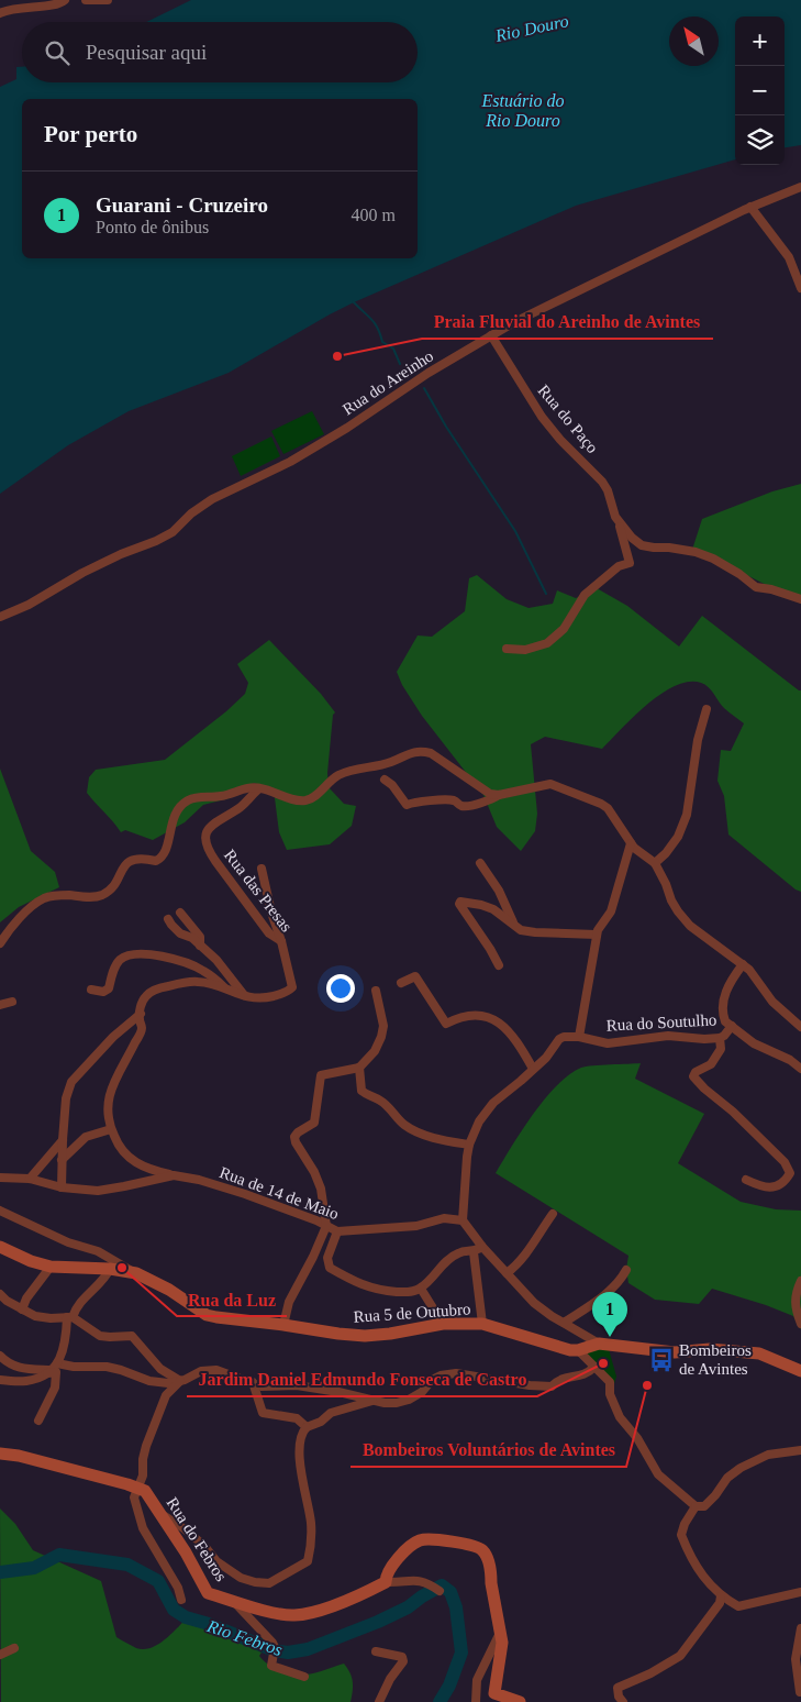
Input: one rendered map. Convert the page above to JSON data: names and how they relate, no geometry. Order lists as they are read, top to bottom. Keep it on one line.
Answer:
{"streets":{"street":["Rua do Areinho","Rua do Paço","Rua das Presas","Rua do Soutulho","Rua de 14 de Maio","Rua 5 de Outubro","Rua do Febros"]},"crossings":[["Rua do Areinho","Rua do Paço"],["Rua das Presas","Rua de 14 de Maio"]],"water":["Rio Douro","Estuário do Rio Douro","Rio Febros"],"places":{"other":["Praia Fluvial do Areinho de Avintes","Rua da Luz","Jardim Daniel Edmundo Fonseca de Castro","Bombeiros Voluntários de Avintes"],"bus stop":["Bombeiros de Avintes"]},"north":"top left","page":{"map_buttons":["+","−"],"search":"Pesquisar aqui","heading":"Por perto","list":[{"mark":"1","name":"Guarani - Cruzeiro","note":"Ponto de ônibus","value":"400 m"}],"pins":"1"}}
